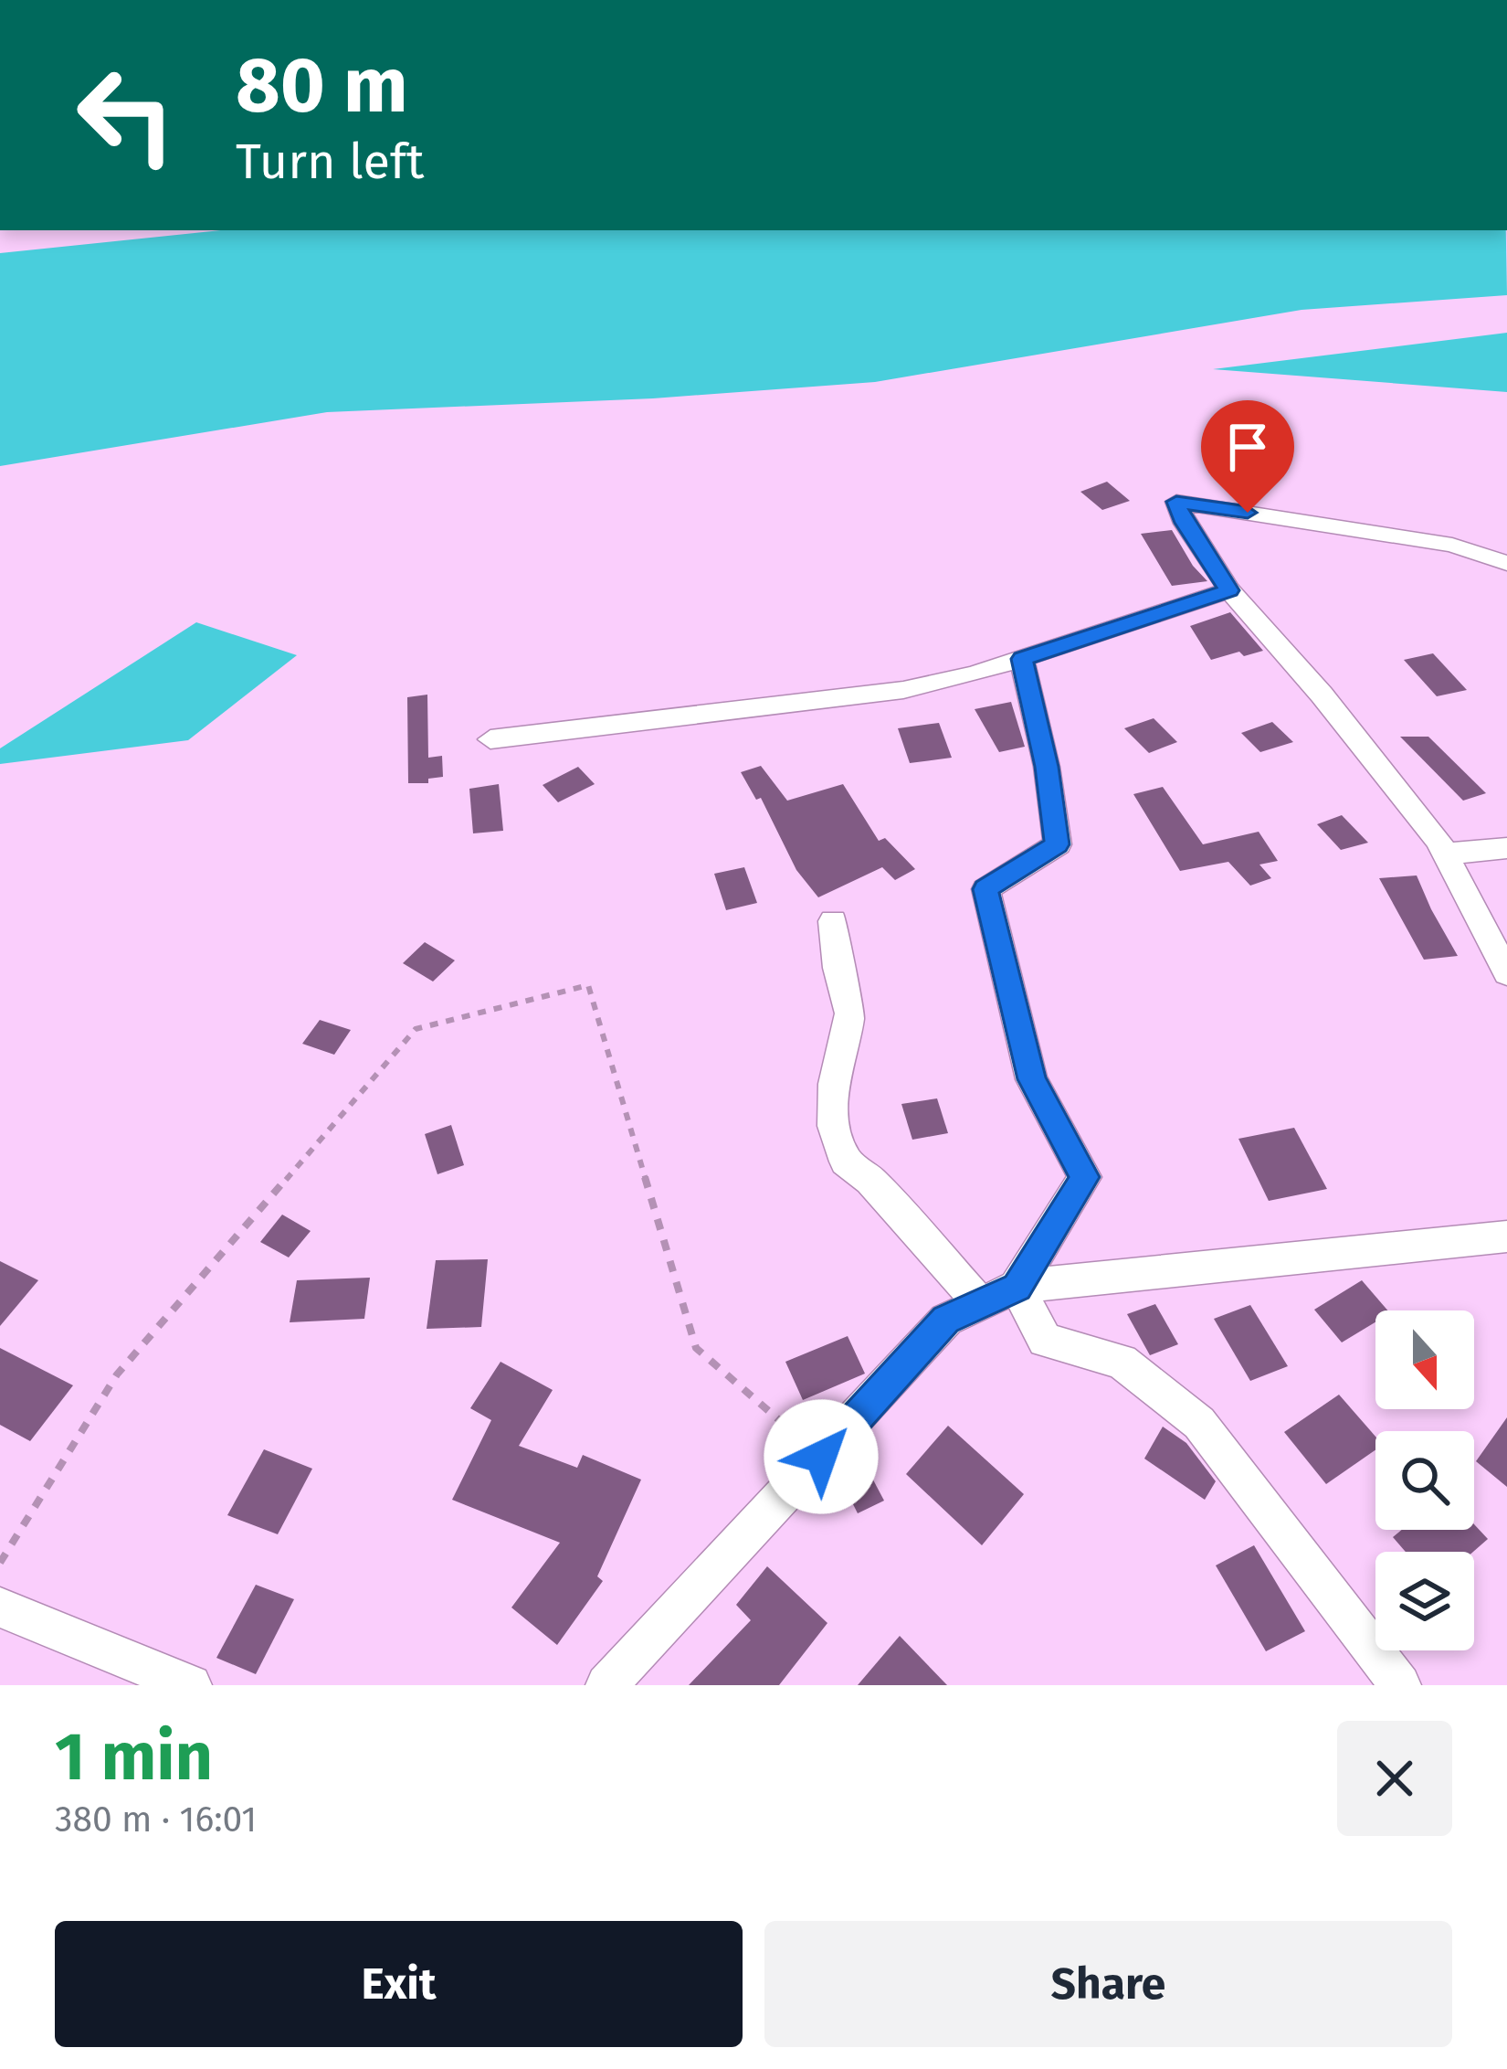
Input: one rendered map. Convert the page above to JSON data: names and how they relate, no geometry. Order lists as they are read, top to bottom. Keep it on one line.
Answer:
{"north":"bottom","page":{"turn":["80 m","Turn left"],"heading":["1 min","380 m · 16:01"],"buttons":["Exit","Share"]}}
